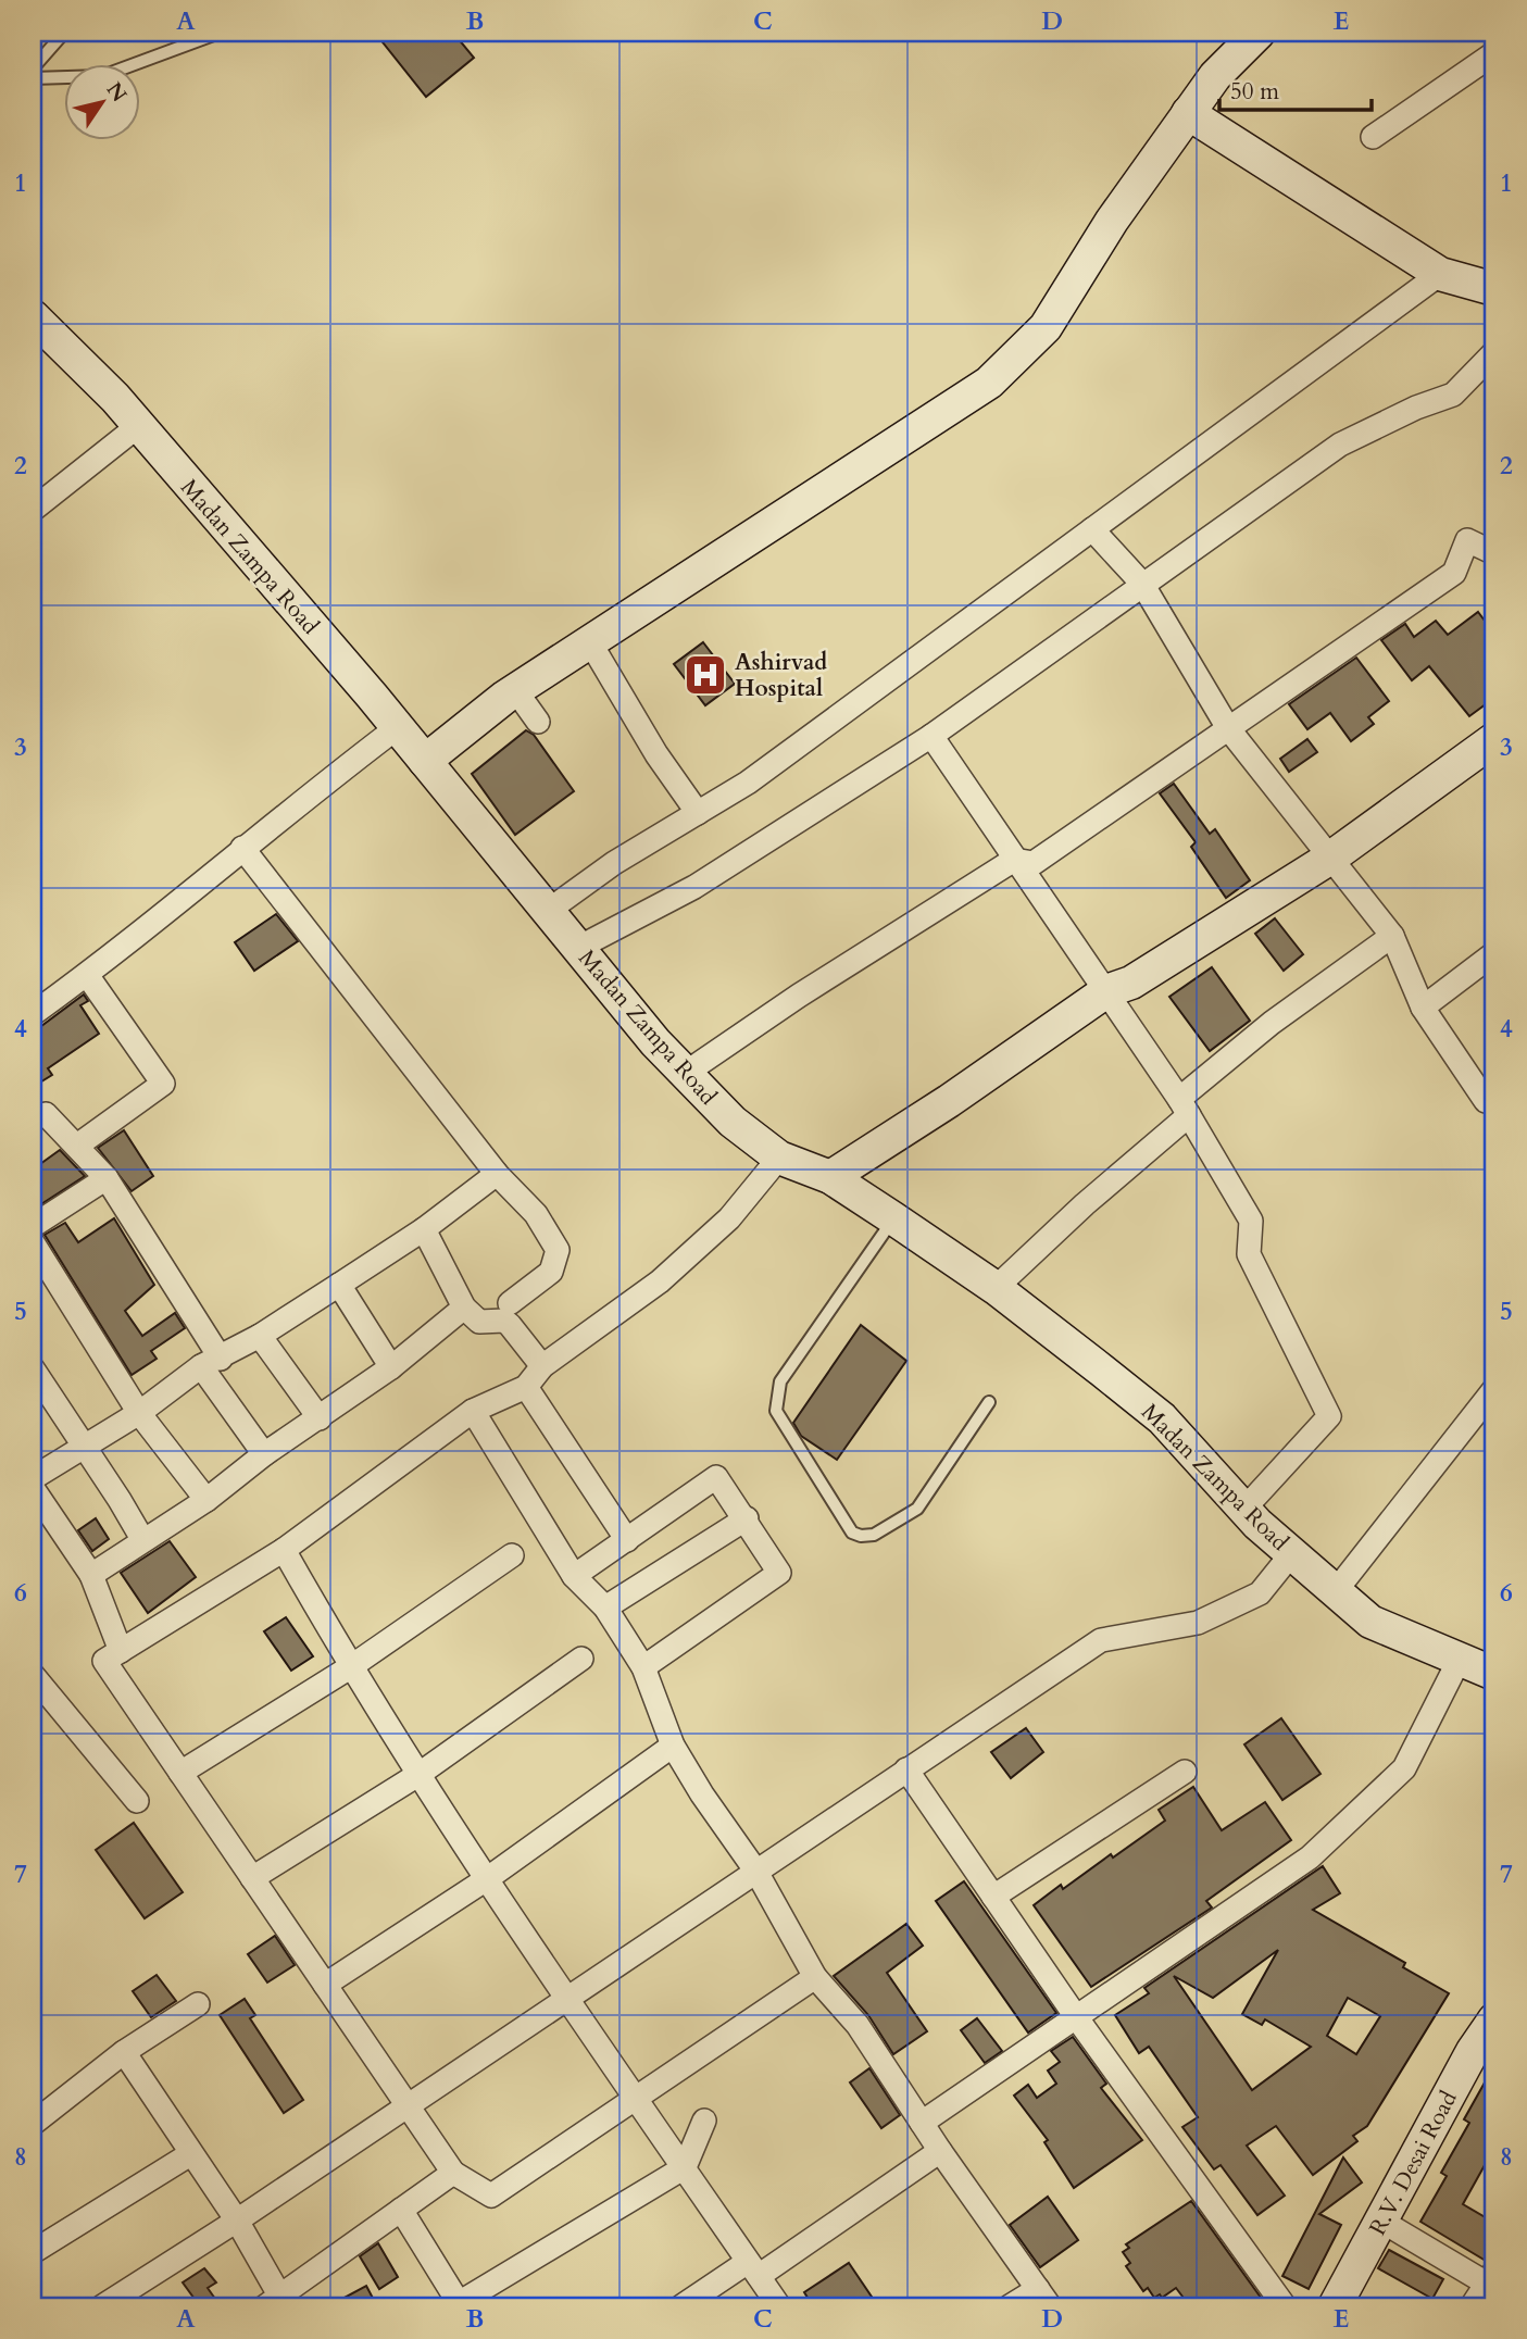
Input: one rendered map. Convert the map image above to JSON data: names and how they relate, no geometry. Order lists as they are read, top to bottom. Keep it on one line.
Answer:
{"streets":{"street":["Madan Zampa Road","R.V. Desai Road"]},"places":{"hospital":["Ashirvad Hospital"]},"scale_bar":"50 m","north":"top right","grid":{"columns":["A","B","C","D","E"],"rows":["1","2","3","4","5","6","7","8"]}}
